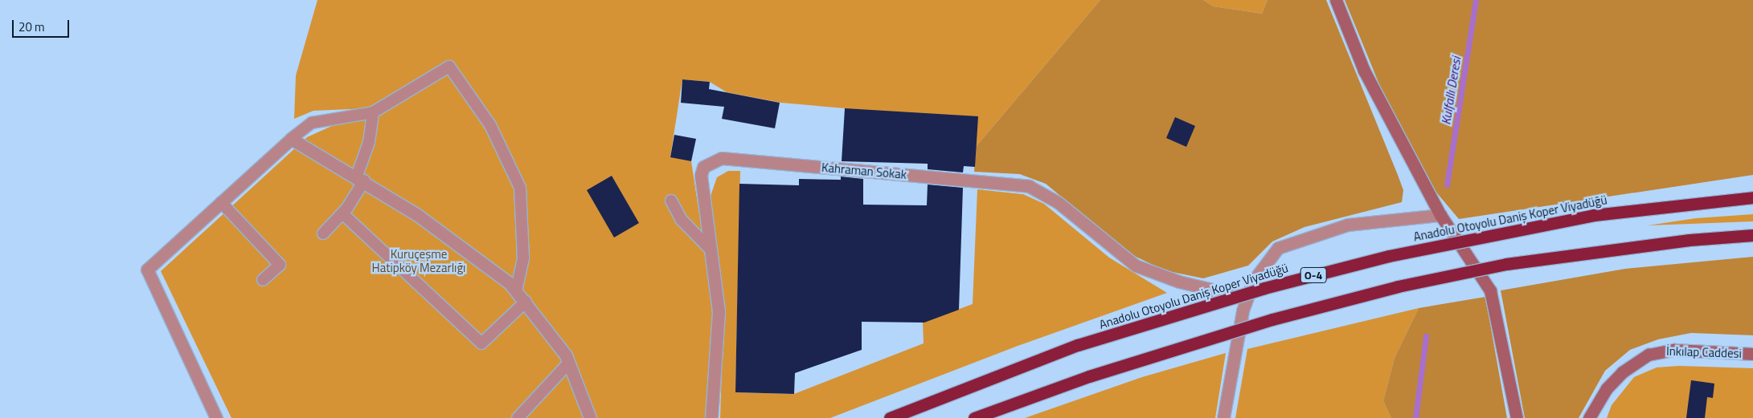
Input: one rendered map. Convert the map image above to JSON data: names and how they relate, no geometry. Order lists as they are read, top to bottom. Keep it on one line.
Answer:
{"streets":{"highway":["Anadolu Otoyolu Daniş Koper Viyadüğü","O-4"],"street":["Kahraman Sokak","İnkılap Caddesi"]},"water":["Kulfallı Deresi"],"parks":["Kuruçeşme Hatipköy Mezarlığı"],"scale_bar":"20 m"}
